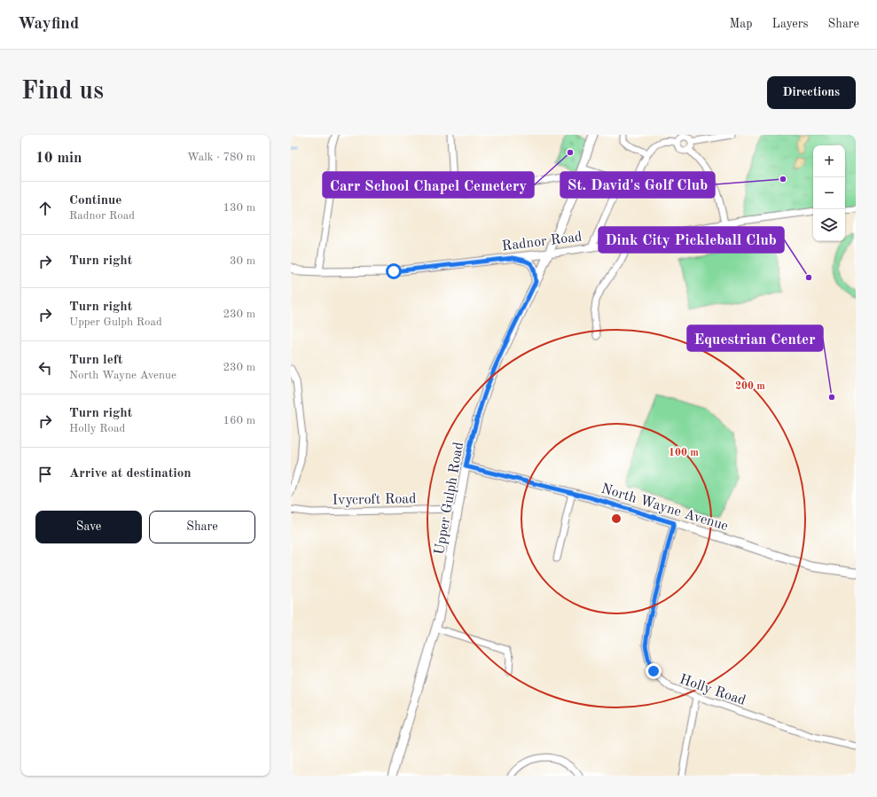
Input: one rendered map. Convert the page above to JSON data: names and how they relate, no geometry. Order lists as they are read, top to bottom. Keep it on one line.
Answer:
{"streets":{"street":["Radnor Road","Ivycroft Road","Upper Gulph Road","North Wayne Avenue","Holly Road"]},"crossings":[["Radnor Road","Upper Gulph Road"],["Ivycroft Road","Upper Gulph Road"],["Upper Gulph Road","North Wayne Avenue"],["North Wayne Avenue","Holly Road"]],"places":["Carr School Chapel Cemetery","St. David's Golf Club","Dink City Pickleball Club","Equestrian Center"],"page":{"header":"Wayfind","nav":["Map","Layers","Share"],"buttons":["Directions",["Save","Share"]],"title":"Find us","heading":["10 min","Walk · 780 m"],"map_buttons":["+","−"],"list":[["Continue","Radnor Road","130 m"],["Turn right","30 m"],["Turn right","Upper Gulph Road","230 m"],["Turn left","North Wayne Avenue","230 m"],["Turn right","Holly Road","160 m"],"Arrive at destination"]},"rings":["200 m","100 m"]}
